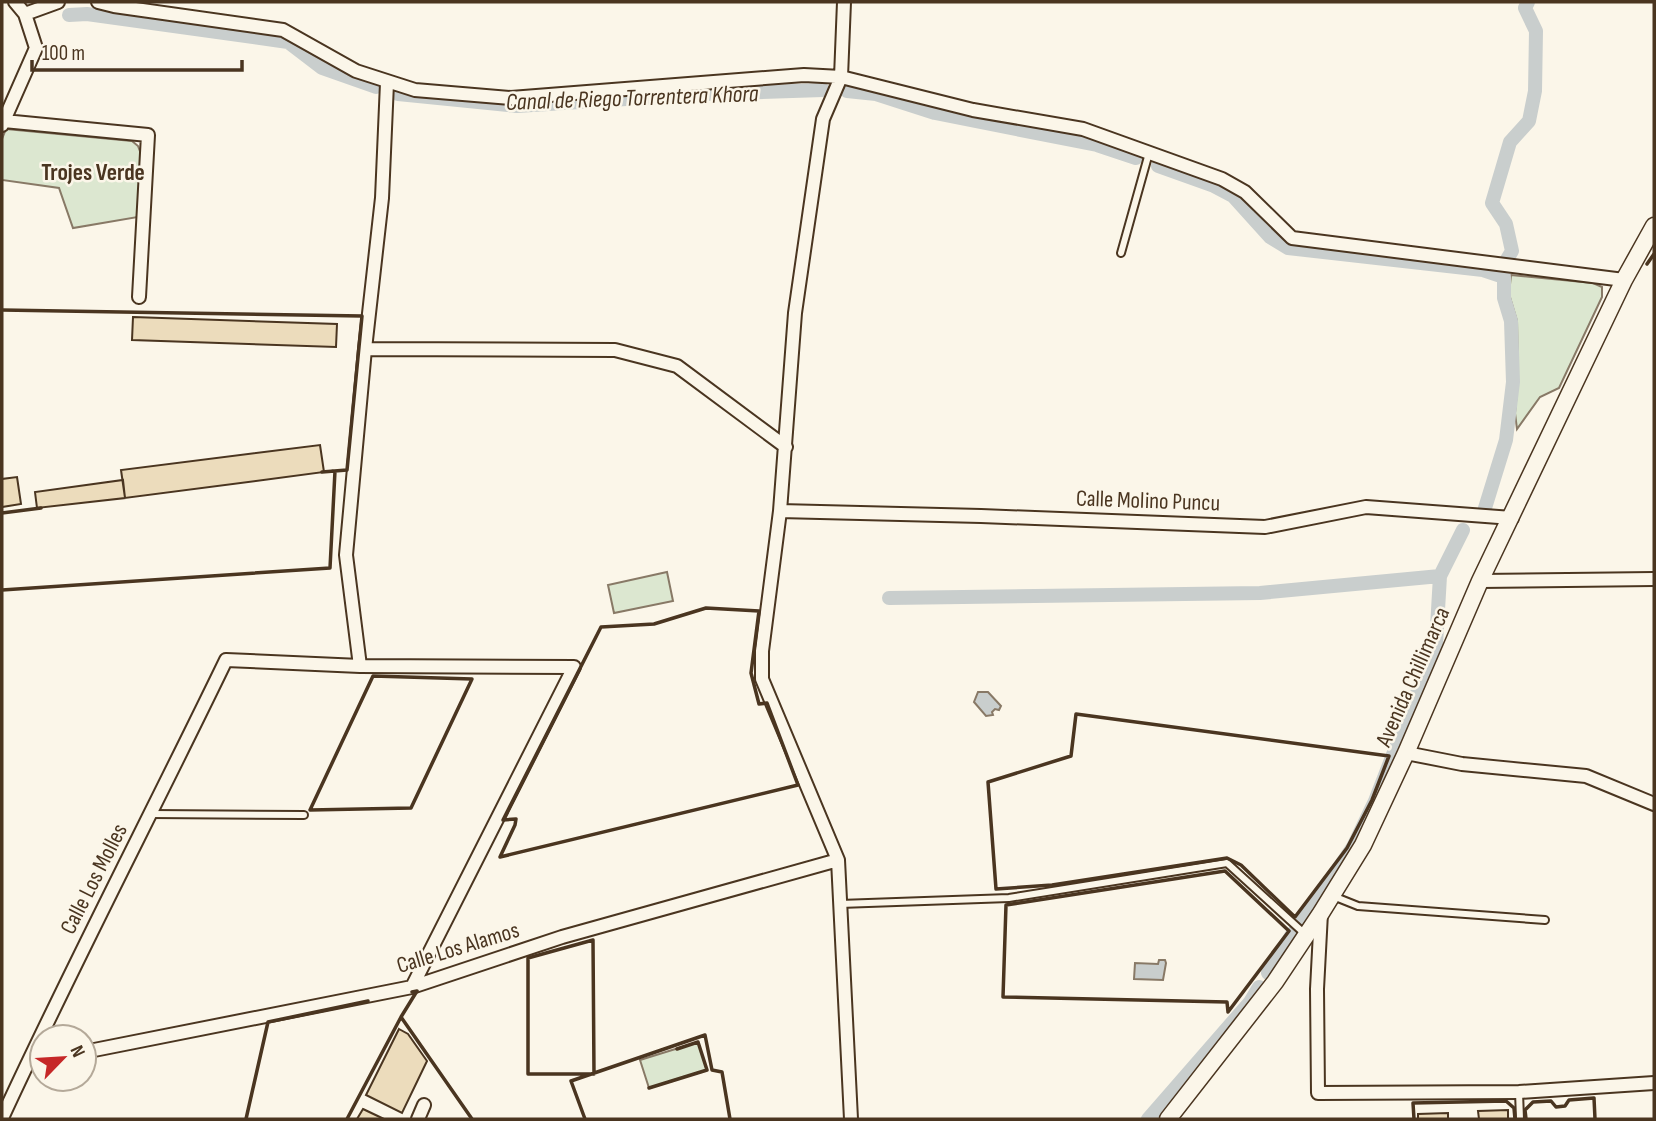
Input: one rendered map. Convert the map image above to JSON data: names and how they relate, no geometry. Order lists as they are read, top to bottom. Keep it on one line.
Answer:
{"streets":{"street":["Calle Molino Puncu","Avenida Chillimarca","Calle Los Molles","Calle Los Alamos"]},"crossings":[["Calle Molino Puncu","Avenida Chillimarca"]],"districts":["Trojes Verde"],"water":["Canal de Riego Torrentera Khora"],"scale_bar":"100 m","north":"top right"}
